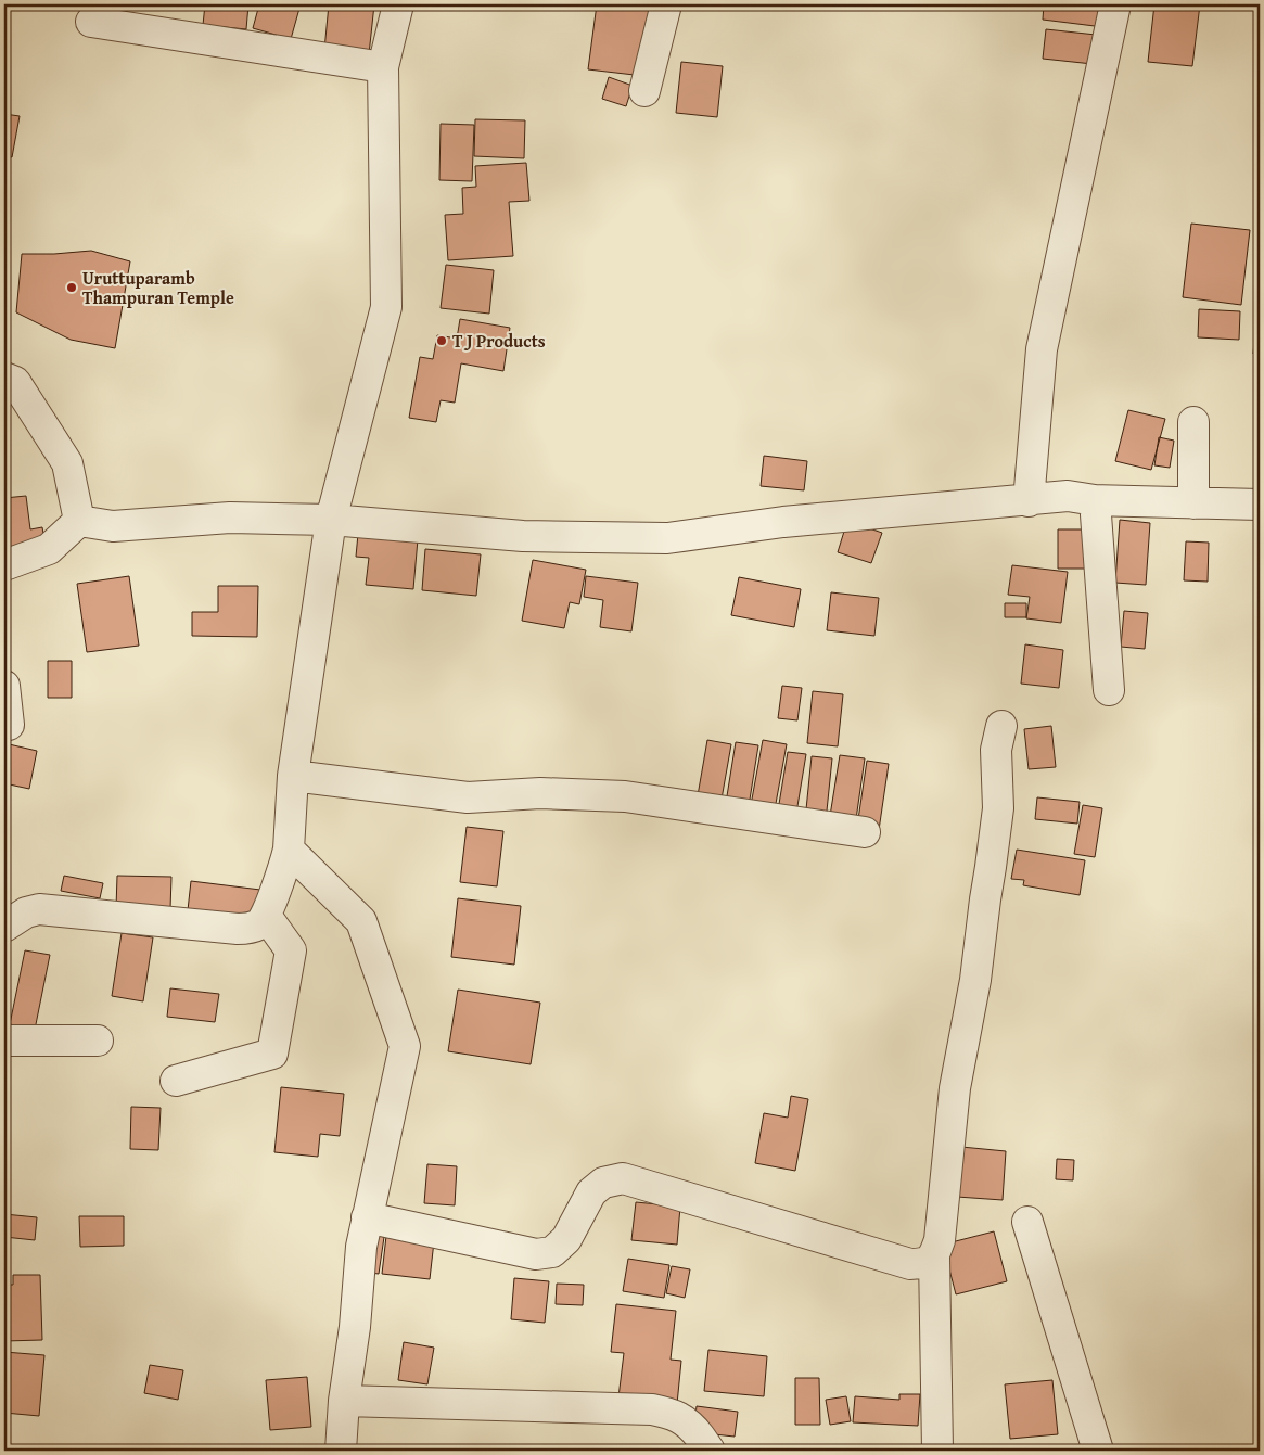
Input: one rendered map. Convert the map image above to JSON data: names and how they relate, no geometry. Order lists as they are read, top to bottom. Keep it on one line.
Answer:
{"places":["Uruttuparamb Thampuran Temple","T J Products"]}
